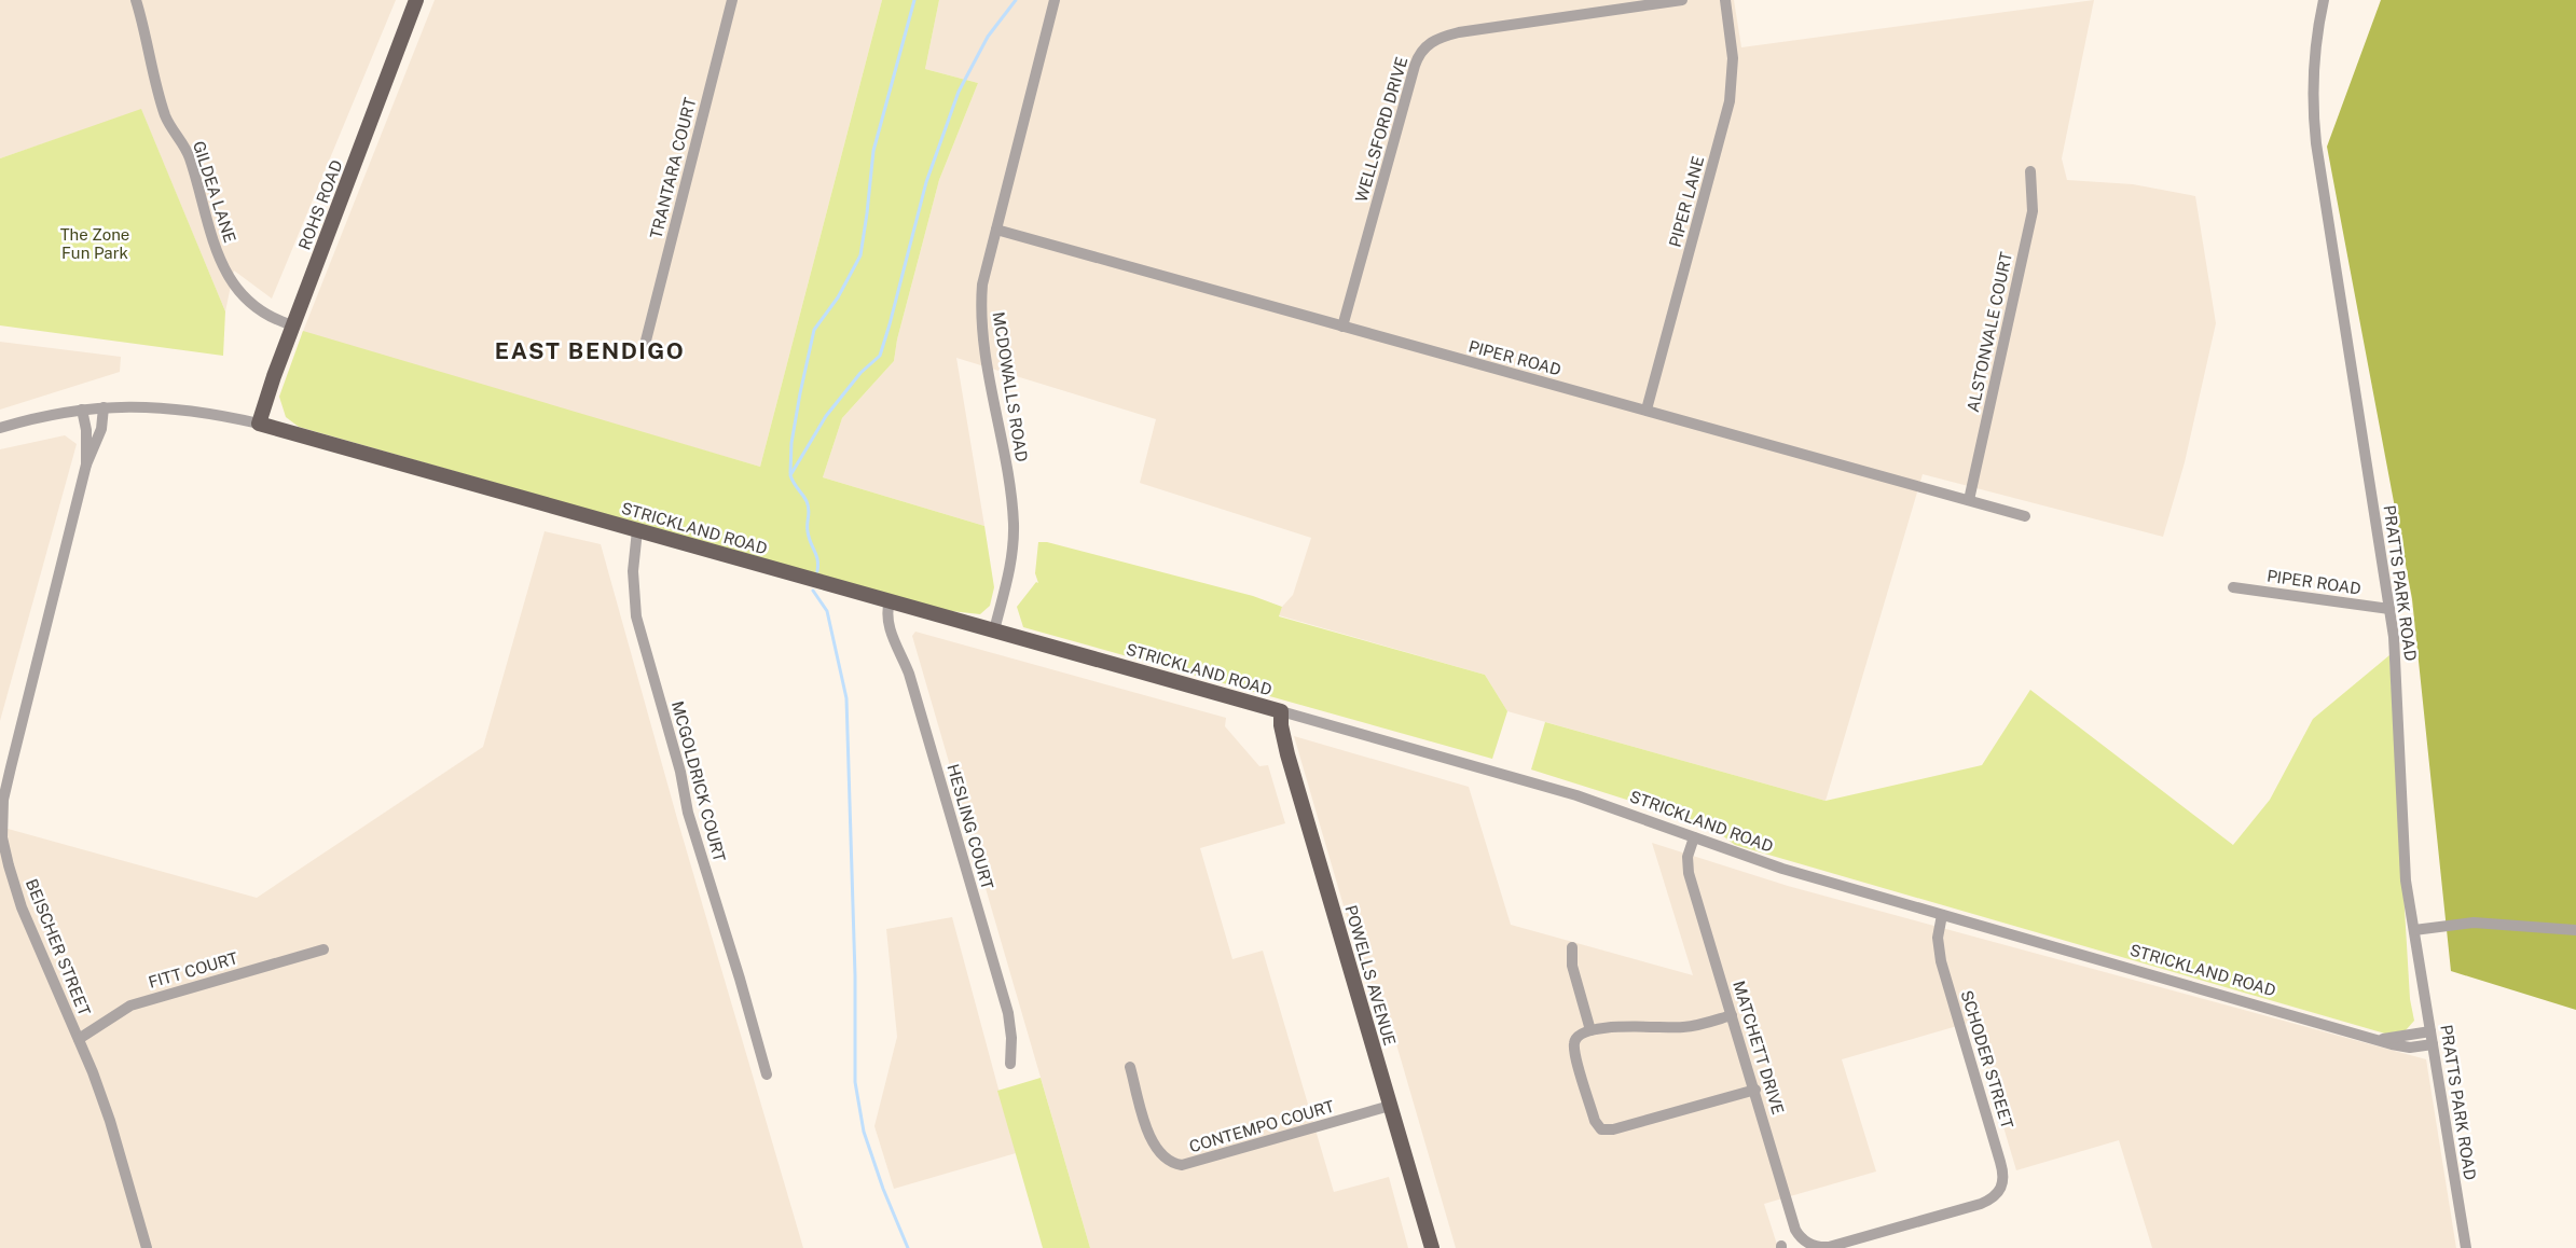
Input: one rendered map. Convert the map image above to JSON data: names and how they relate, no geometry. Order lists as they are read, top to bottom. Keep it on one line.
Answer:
{"streets":{"main road":["ROHS ROAD","STRICKLAND ROAD","POWELLS AVENUE"],"street":["WELLSFORD DRIVE","TRANTARA COURT","GILDEA LANE","PIPER LANE","ALSTONVALE COURT","PIPER ROAD","MCDOWALLS ROAD","PRATTS PARK ROAD","MCGOLDRICK COURT","HESLING COURT","BEISCHER STREET","FITT COURT","MATCHETT DRIVE","SCHODER STREET","CONTEMPO COURT"]},"crossings":[["WELLSFORD DRIVE","PIPER ROAD"],["GILDEA LANE","ROHS ROAD"],["PIPER LANE","PIPER ROAD"],["ROHS ROAD","STRICKLAND ROAD"],["ALSTONVALE COURT","PIPER ROAD"],["PIPER ROAD","MCDOWALLS ROAD"],["PIPER ROAD","PRATTS PARK ROAD"],["MCDOWALLS ROAD","STRICKLAND ROAD"],["STRICKLAND ROAD","PRATTS PARK ROAD"],["STRICKLAND ROAD","MCGOLDRICK COURT"],["STRICKLAND ROAD","HESLING COURT"],["STRICKLAND ROAD","BEISCHER STREET"],["STRICKLAND ROAD","POWELLS AVENUE"],["STRICKLAND ROAD","MATCHETT DRIVE"],["STRICKLAND ROAD","SCHODER STREET"],["BEISCHER STREET","FITT COURT"],["POWELLS AVENUE","CONTEMPO COURT"],["MATCHETT DRIVE","SCHODER STREET"]],"districts":["EAST BENDIGO"],"parks":["The Zone Fun Park"]}
